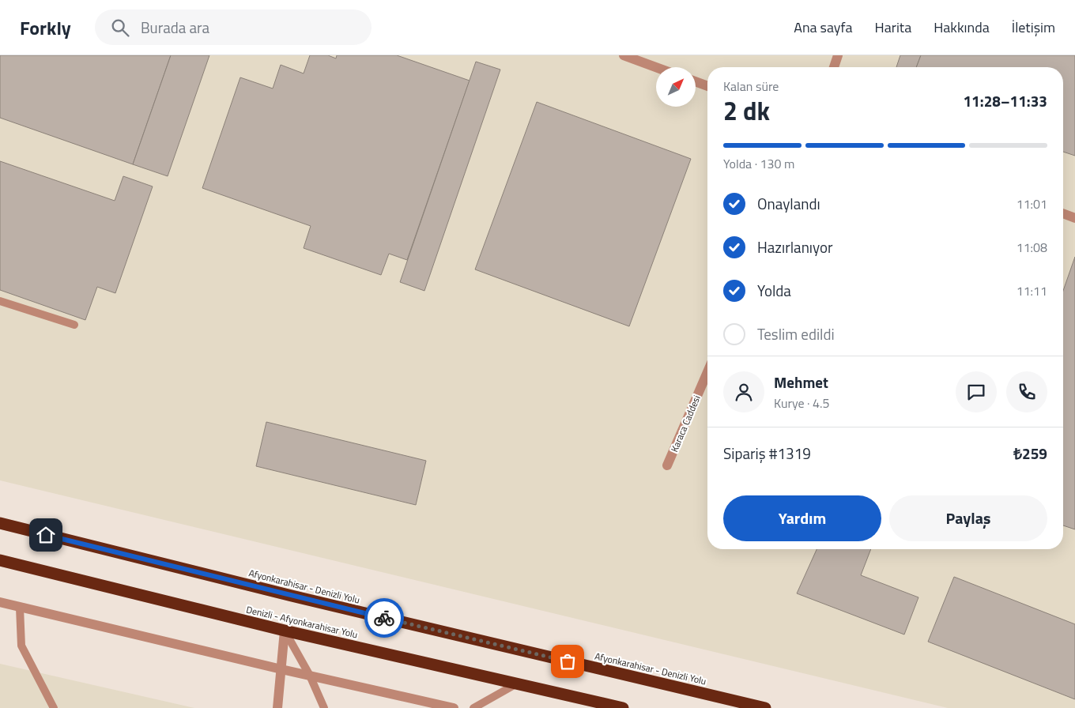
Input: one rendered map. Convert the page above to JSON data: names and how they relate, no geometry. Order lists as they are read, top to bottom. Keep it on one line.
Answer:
{"streets":{"highway":["Afyonkarahisar - Denizli Yolu","Denizli - Afyonkarahisar Yolu"],"street":["Karaca Caddesi"]},"north":"top right","page":{"header":"Forkly","search":"Burada ara","nav":["Ana sayfa","Harita","Hakkında","İletişim"],"heading":["2 dk","Kalan süre","11:28–11:33"],"panel":["Mehmet","Kurye · 4.5","Sipariş #1319","₺259"],"bar":"Yolda · 130 m","list":[["Onaylandı","11:01"],["Hazırlanıyor","11:08"],["Yolda","11:11"],"Teslim edildi"],"buttons":["Yardım","Paylaş"]}}
